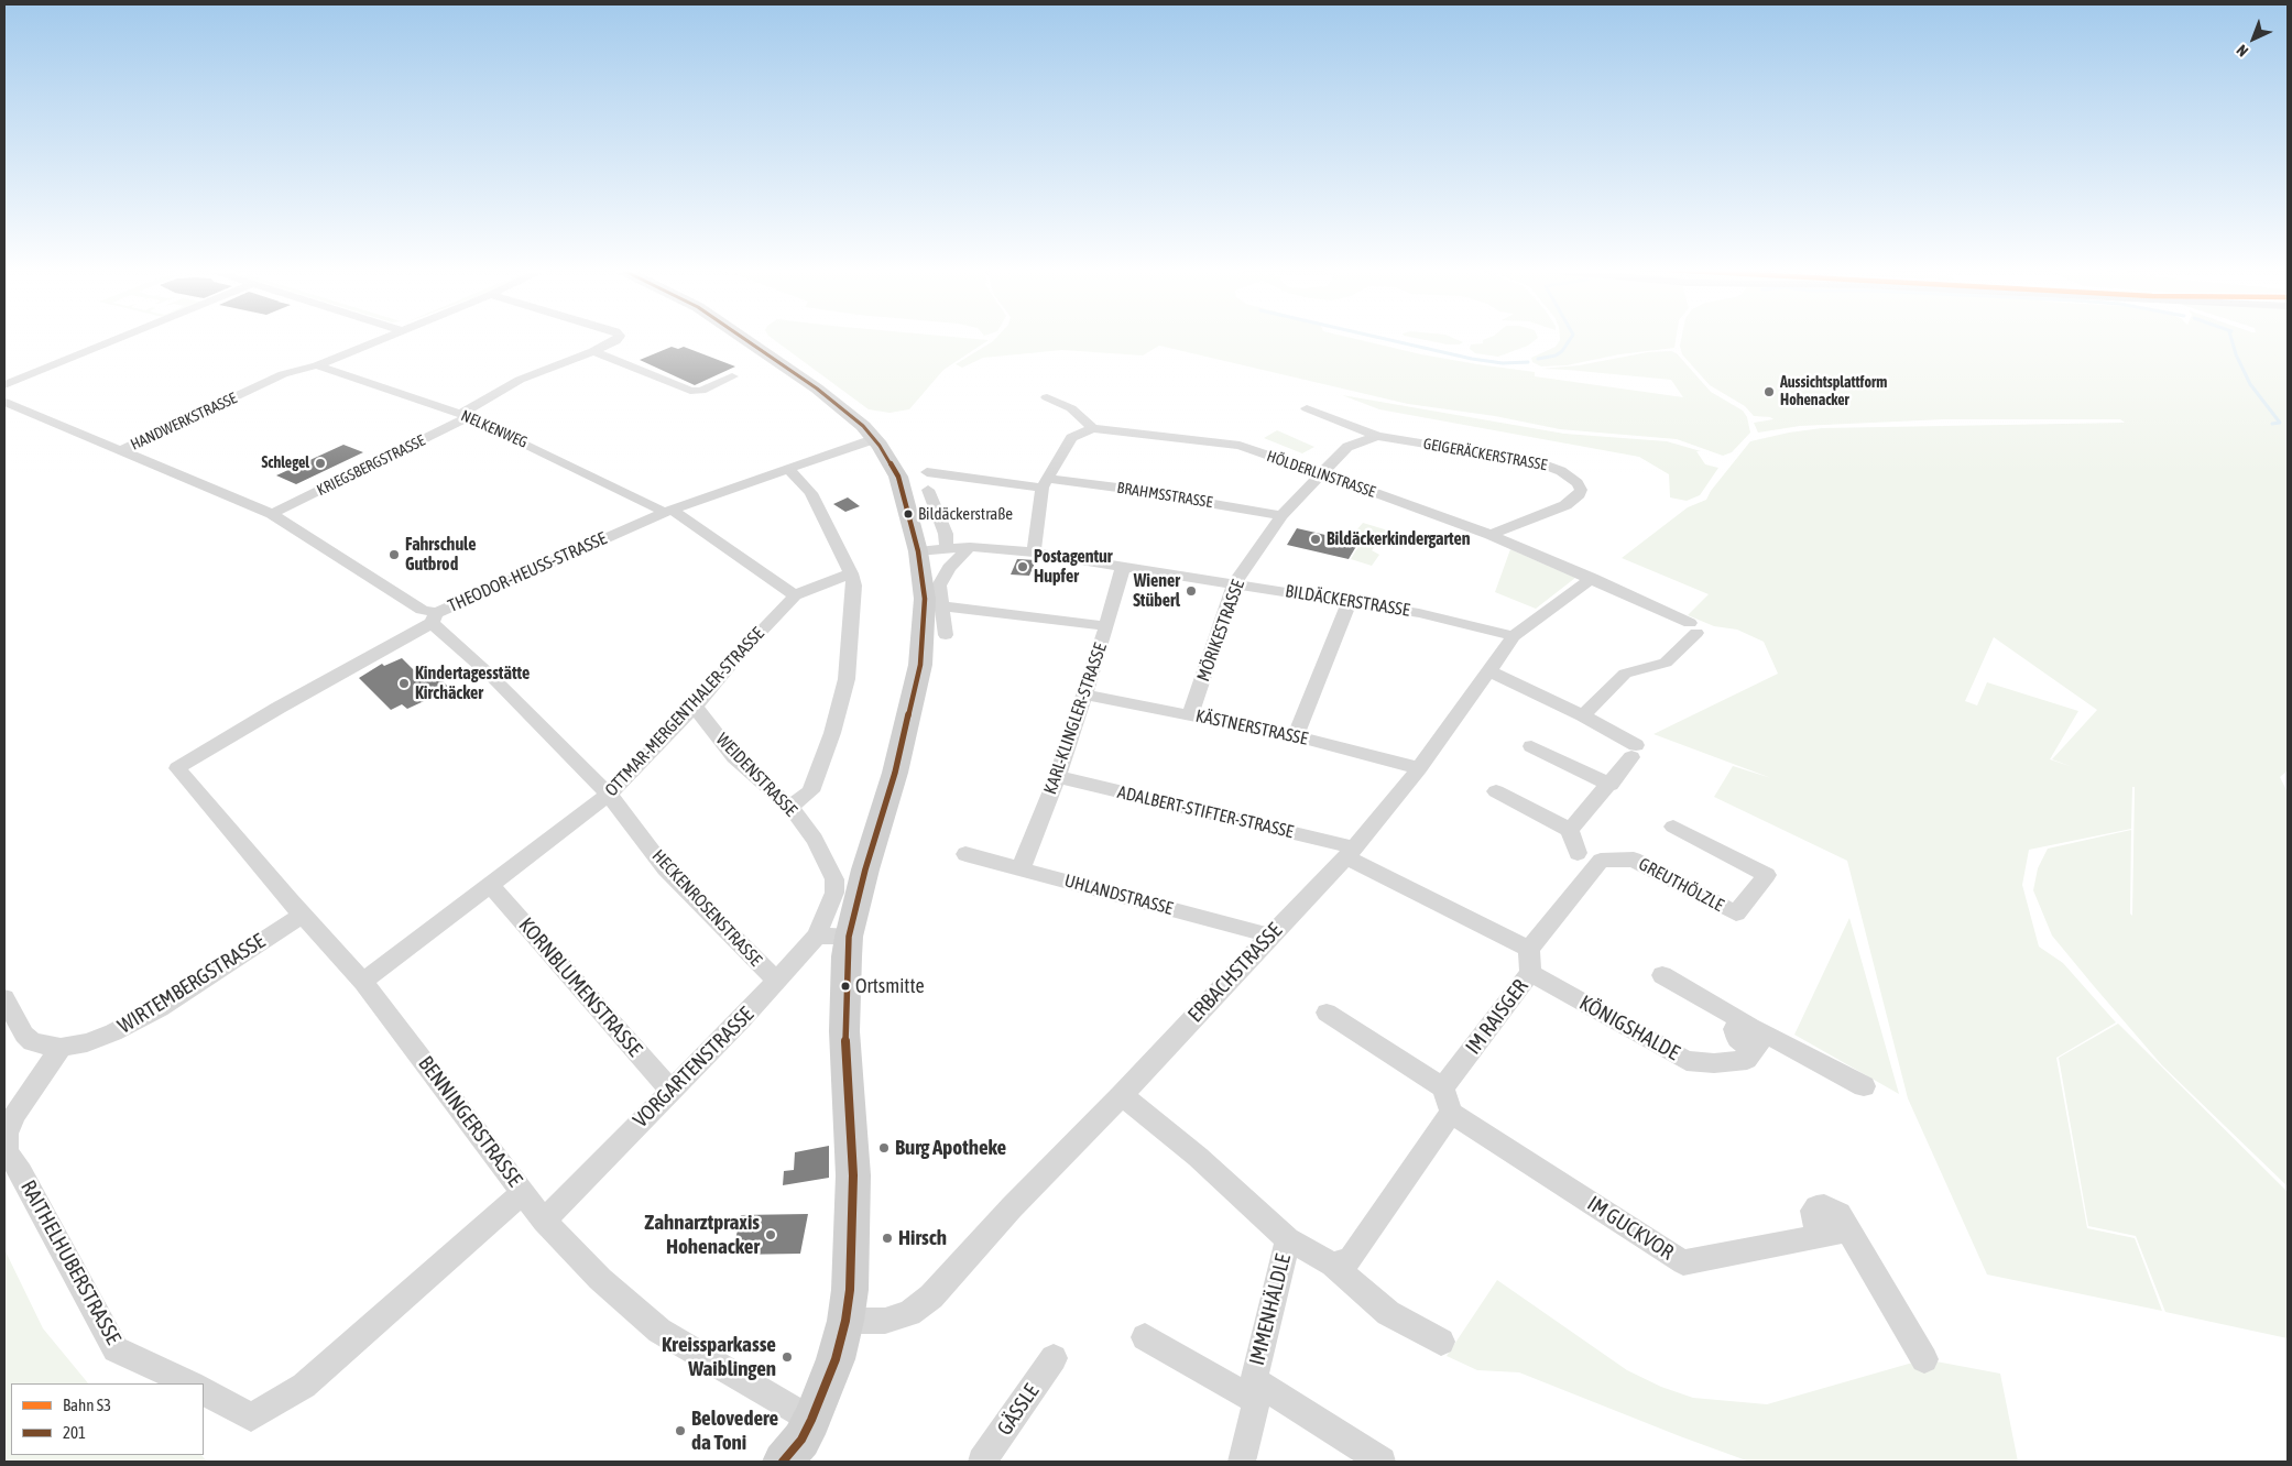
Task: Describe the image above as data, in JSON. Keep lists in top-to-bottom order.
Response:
{
  "streets": {
    "street": [
      "HANDWERKSTRASSE",
      "NELKENWEG",
      "GEIGERÄCKERSTRASSE",
      "KRIEGSBERGSTRASSE",
      "HÖLDERLINSTRASSE",
      "BRAHMSSTRASSE",
      "THEODOR-HEUSS-STRASSE",
      "BILDÄCKERSTRASSE",
      "MÖRIKESTRASSE",
      "OTTMAR-MERGENTHALER-STRASSE",
      "KARL-KLINGLER-STRASSE",
      "KÄSTNERSTRASSE",
      "WEIDENSTRASSE",
      "ADALBERT-STIFTER-STRASSE",
      "GREUTHÖLZLE",
      "UHLANDSTRASSE",
      "HECKENROSENSTRASSE",
      "ERBACHSTRASSE",
      "WIRTEMBERGSTRASSE",
      "KORNBLUMENSTRASSE",
      "IM RAISGER",
      "KÖNIGSHALDE",
      "VORGARTENSTRASSE",
      "BENNINGERSTRASSE",
      "IM GUCKVOR",
      "RAITHELHUBERSTRASSE",
      "IMMENHÄLDLE",
      "GÄSSLE"
    ]
  },
  "crossings": [
    ["HANDWERKSTRASSE", "NELKENWEG"],
    ["HANDWERKSTRASSE", "KRIEGSBERGSTRASSE"],
    ["HANDWERKSTRASSE", "THEODOR-HEUSS-STRASSE"],
    ["HANDWERKSTRASSE", "HECKENROSENSTRASSE"],
    ["NELKENWEG", "KRIEGSBERGSTRASSE"],
    ["NELKENWEG", "THEODOR-HEUSS-STRASSE"],
    ["NELKENWEG", "OTTMAR-MERGENTHALER-STRASSE"],
    ["GEIGERÄCKERSTRASSE", "HÖLDERLINSTRASSE"],
    ["GEIGERÄCKERSTRASSE", "MÖRIKESTRASSE"],
    ["HÖLDERLINSTRASSE", "MÖRIKESTRASSE"],
    ["HÖLDERLINSTRASSE", "ERBACHSTRASSE"],
    ["BRAHMSSTRASSE", "MÖRIKESTRASSE"],
    ["THEODOR-HEUSS-STRASSE", "HECKENROSENSTRASSE"],
    ["THEODOR-HEUSS-STRASSE", "BENNINGERSTRASSE"],
    ["BILDÄCKERSTRASSE", "MÖRIKESTRASSE"],
    ["BILDÄCKERSTRASSE", "KARL-KLINGLER-STRASSE"],
    ["BILDÄCKERSTRASSE", "ERBACHSTRASSE"],
    ["MÖRIKESTRASSE", "KÄSTNERSTRASSE"],
    ["OTTMAR-MERGENTHALER-STRASSE", "WEIDENSTRASSE"],
    ["OTTMAR-MERGENTHALER-STRASSE", "HECKENROSENSTRASSE"],
    ["OTTMAR-MERGENTHALER-STRASSE", "KORNBLUMENSTRASSE"],
    ["OTTMAR-MERGENTHALER-STRASSE", "BENNINGERSTRASSE"],
    ["KARL-KLINGLER-STRASSE", "KÄSTNERSTRASSE"],
    ["KARL-KLINGLER-STRASSE", "ADALBERT-STIFTER-STRASSE"],
    ["KARL-KLINGLER-STRASSE", "UHLANDSTRASSE"],
    ["KÄSTNERSTRASSE", "ERBACHSTRASSE"],
    ["WEIDENSTRASSE", "VORGARTENSTRASSE"],
    ["ADALBERT-STIFTER-STRASSE", "ERBACHSTRASSE"],
    ["UHLANDSTRASSE", "ERBACHSTRASSE"],
    ["HECKENROSENSTRASSE", "VORGARTENSTRASSE"],
    ["WIRTEMBERGSTRASSE", "BENNINGERSTRASSE"],
    ["WIRTEMBERGSTRASSE", "RAITHELHUBERSTRASSE"],
    ["KORNBLUMENSTRASSE", "VORGARTENSTRASSE"],
    ["IM RAISGER", "KÖNIGSHALDE"],
    ["VORGARTENSTRASSE", "BENNINGERSTRASSE"]
  ],
  "places": [
    "Aussichtsplattform Hohenacker",
    "Schlegel",
    "Bildäckerstraße",
    "Bildäckerkindergarten",
    "Fahrschule Gutbrod",
    "Postagentur Hupfer",
    "Wiener Stüberl",
    "Kindertagesstätte Kirchäcker",
    "Ortsmitte",
    "Burg Apotheke",
    "Zahnarztpraxis Hohenacker",
    "Hirsch",
    "Kreissparkasse Waiblingen",
    "Belovedere da Toni"
  ],
  "lines": ["transit line 201"],
  "legend": ["Bahn S3", "201"],
  "north": "bottom left"
}
